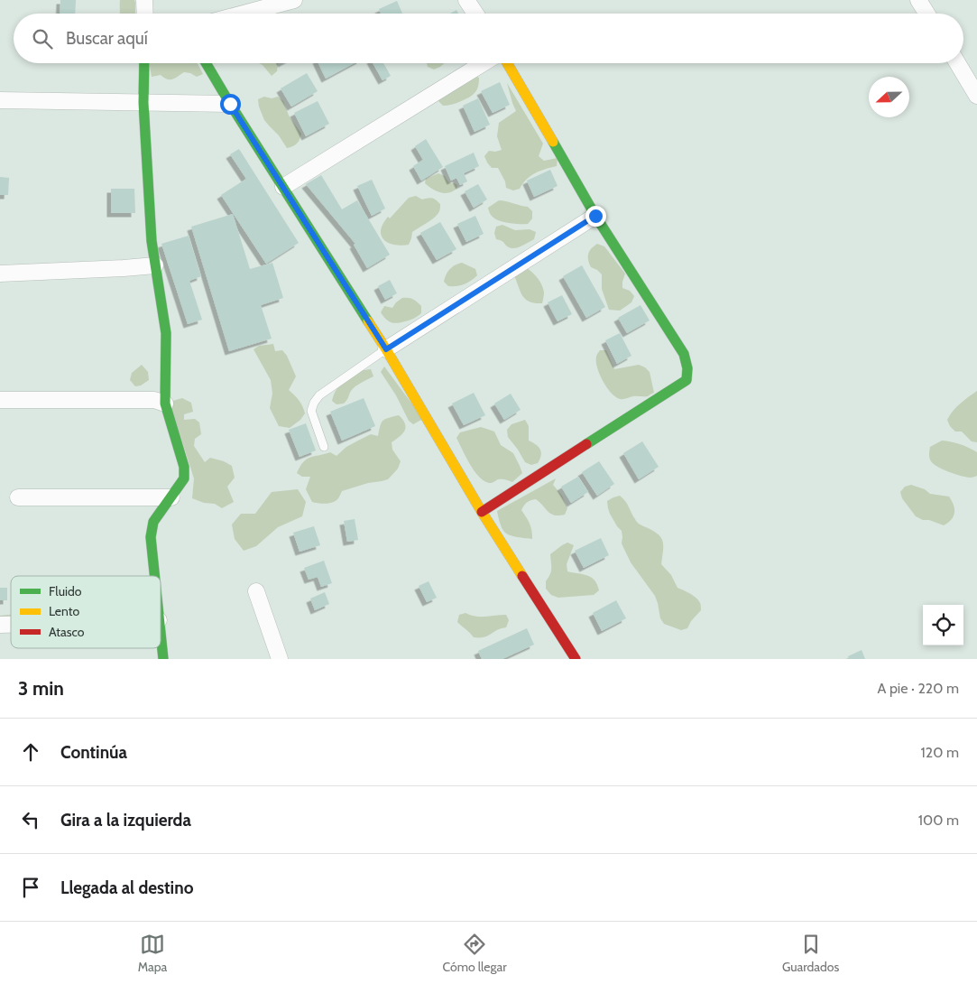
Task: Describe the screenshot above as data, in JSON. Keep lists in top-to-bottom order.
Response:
{
  "legend": ["Fluido", "Lento", "Atasco"],
  "north": "left",
  "page": {
    "search": "Buscar aquí",
    "heading": ["3 min", "A pie · 220 m"],
    "list": [
      ["Continúa", "120 m"],
      ["Gira a la izquierda", "100 m"],
      "Llegada al destino"
    ],
    "nav": ["Mapa", "Cómo llegar", "Guardados"]
  }
}
